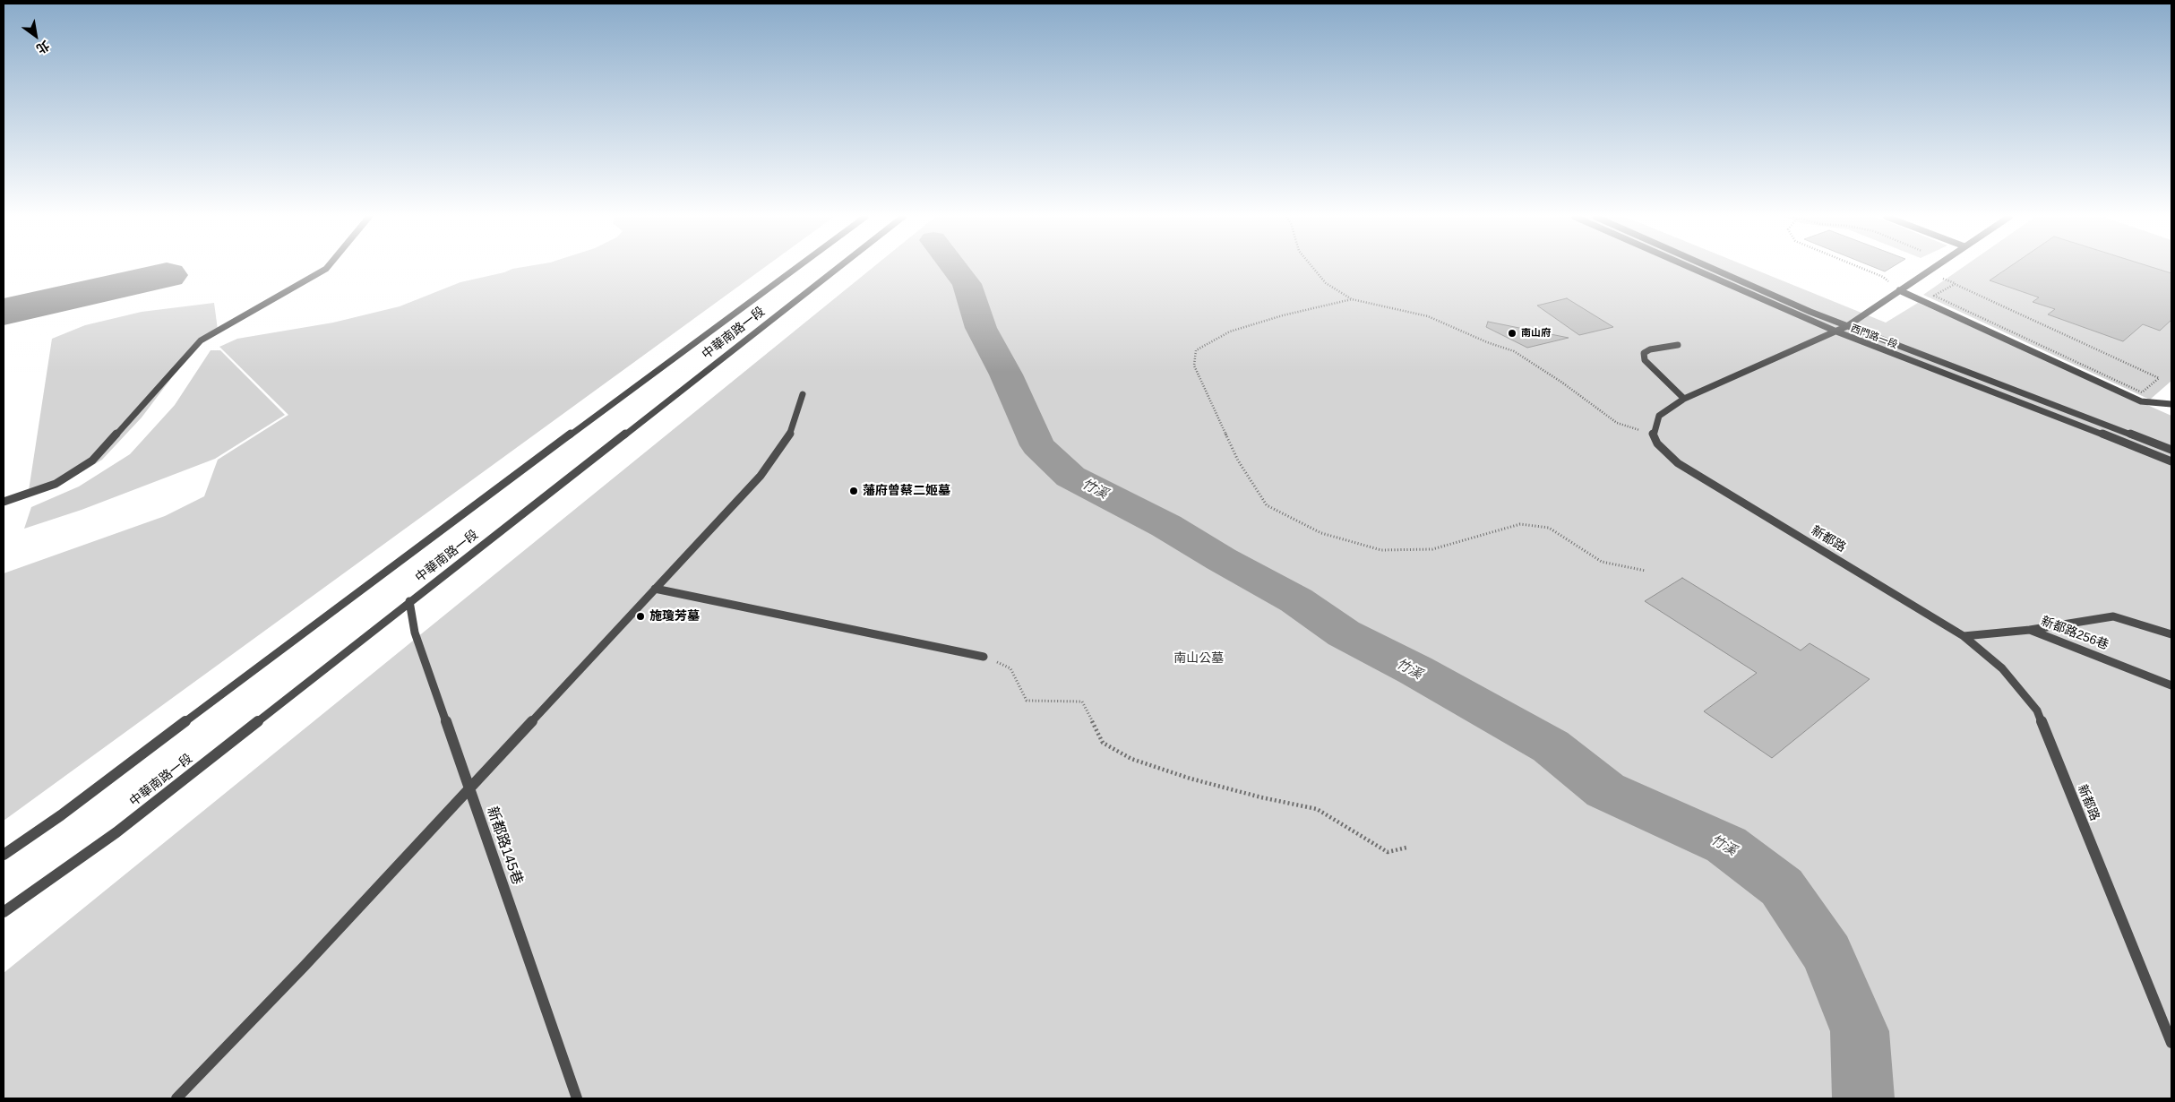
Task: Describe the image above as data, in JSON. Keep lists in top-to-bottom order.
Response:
{
  "streets": {
    "street": [
      "中華南路一段",
      "西門路一段",
      "新都路",
      "新都路256巷",
      "新都路145巷"
    ]
  },
  "crossings": [
    ["中華南路一段", "新都路145巷"],
    ["新都路", "新都路256巷"]
  ],
  "water": ["竹溪"],
  "parks": ["南山公墓"],
  "places": ["南山府", "藩府曾蔡二姬墓", "施瓊芳墓"],
  "north": "bottom right"
}
